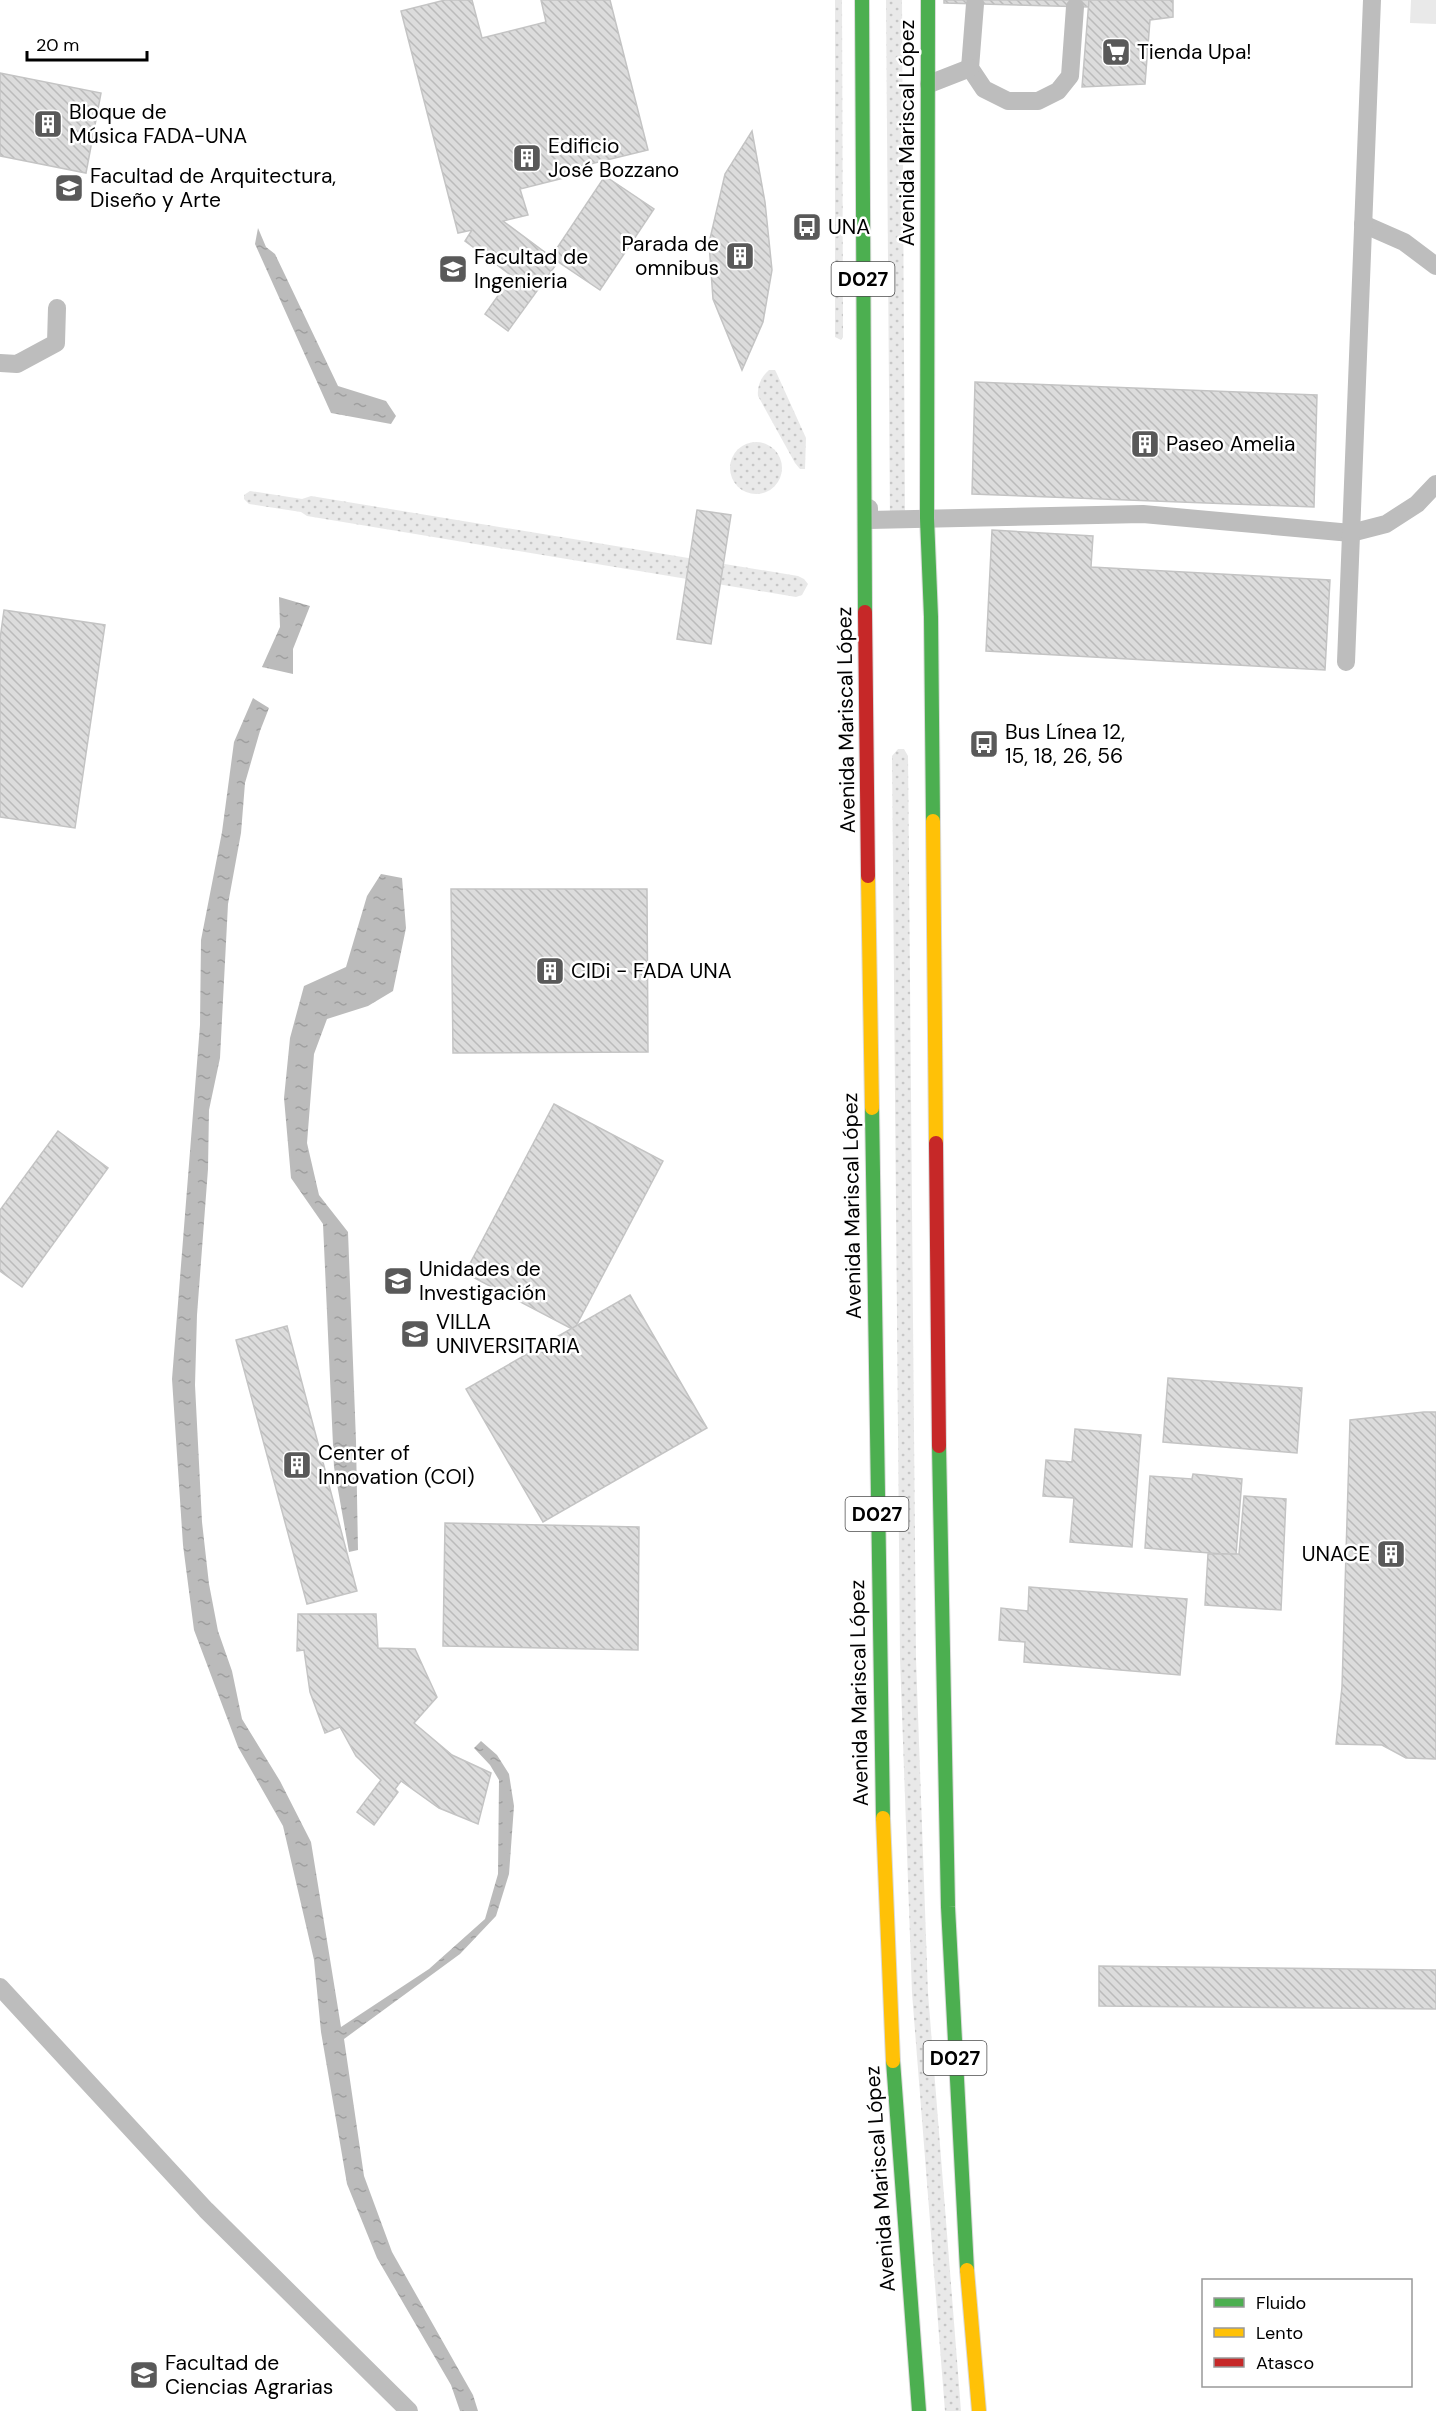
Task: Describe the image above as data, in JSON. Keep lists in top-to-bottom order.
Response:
{
  "streets": {
    "highway": ["Avenida Mariscal López", "D027"]
  },
  "places": {
    "supermarket": ["Tienda Upa!"],
    "building": [
      "Bloque de Música FADA-UNA",
      "Edificio José Bozzano",
      "Parada de omnibus",
      "Paseo Amelia",
      "CIDi - FADA UNA",
      "Center of Innovation (COI)",
      "UNACE"
    ],
    "school or university": [
      "Facultad de Arquitectura, Diseño y Arte",
      "Facultad de Ingenieria",
      "Unidades de Investigación",
      "VILLA UNIVERSITARIA",
      "Facultad de Ciencias Agrarias"
    ],
    "bus stop": ["UNA", "Bus Línea 12, 15, 18, 26, 56"]
  },
  "legend": ["Fluido", "Lento", "Atasco"],
  "scale_bar": "20 m"
}
